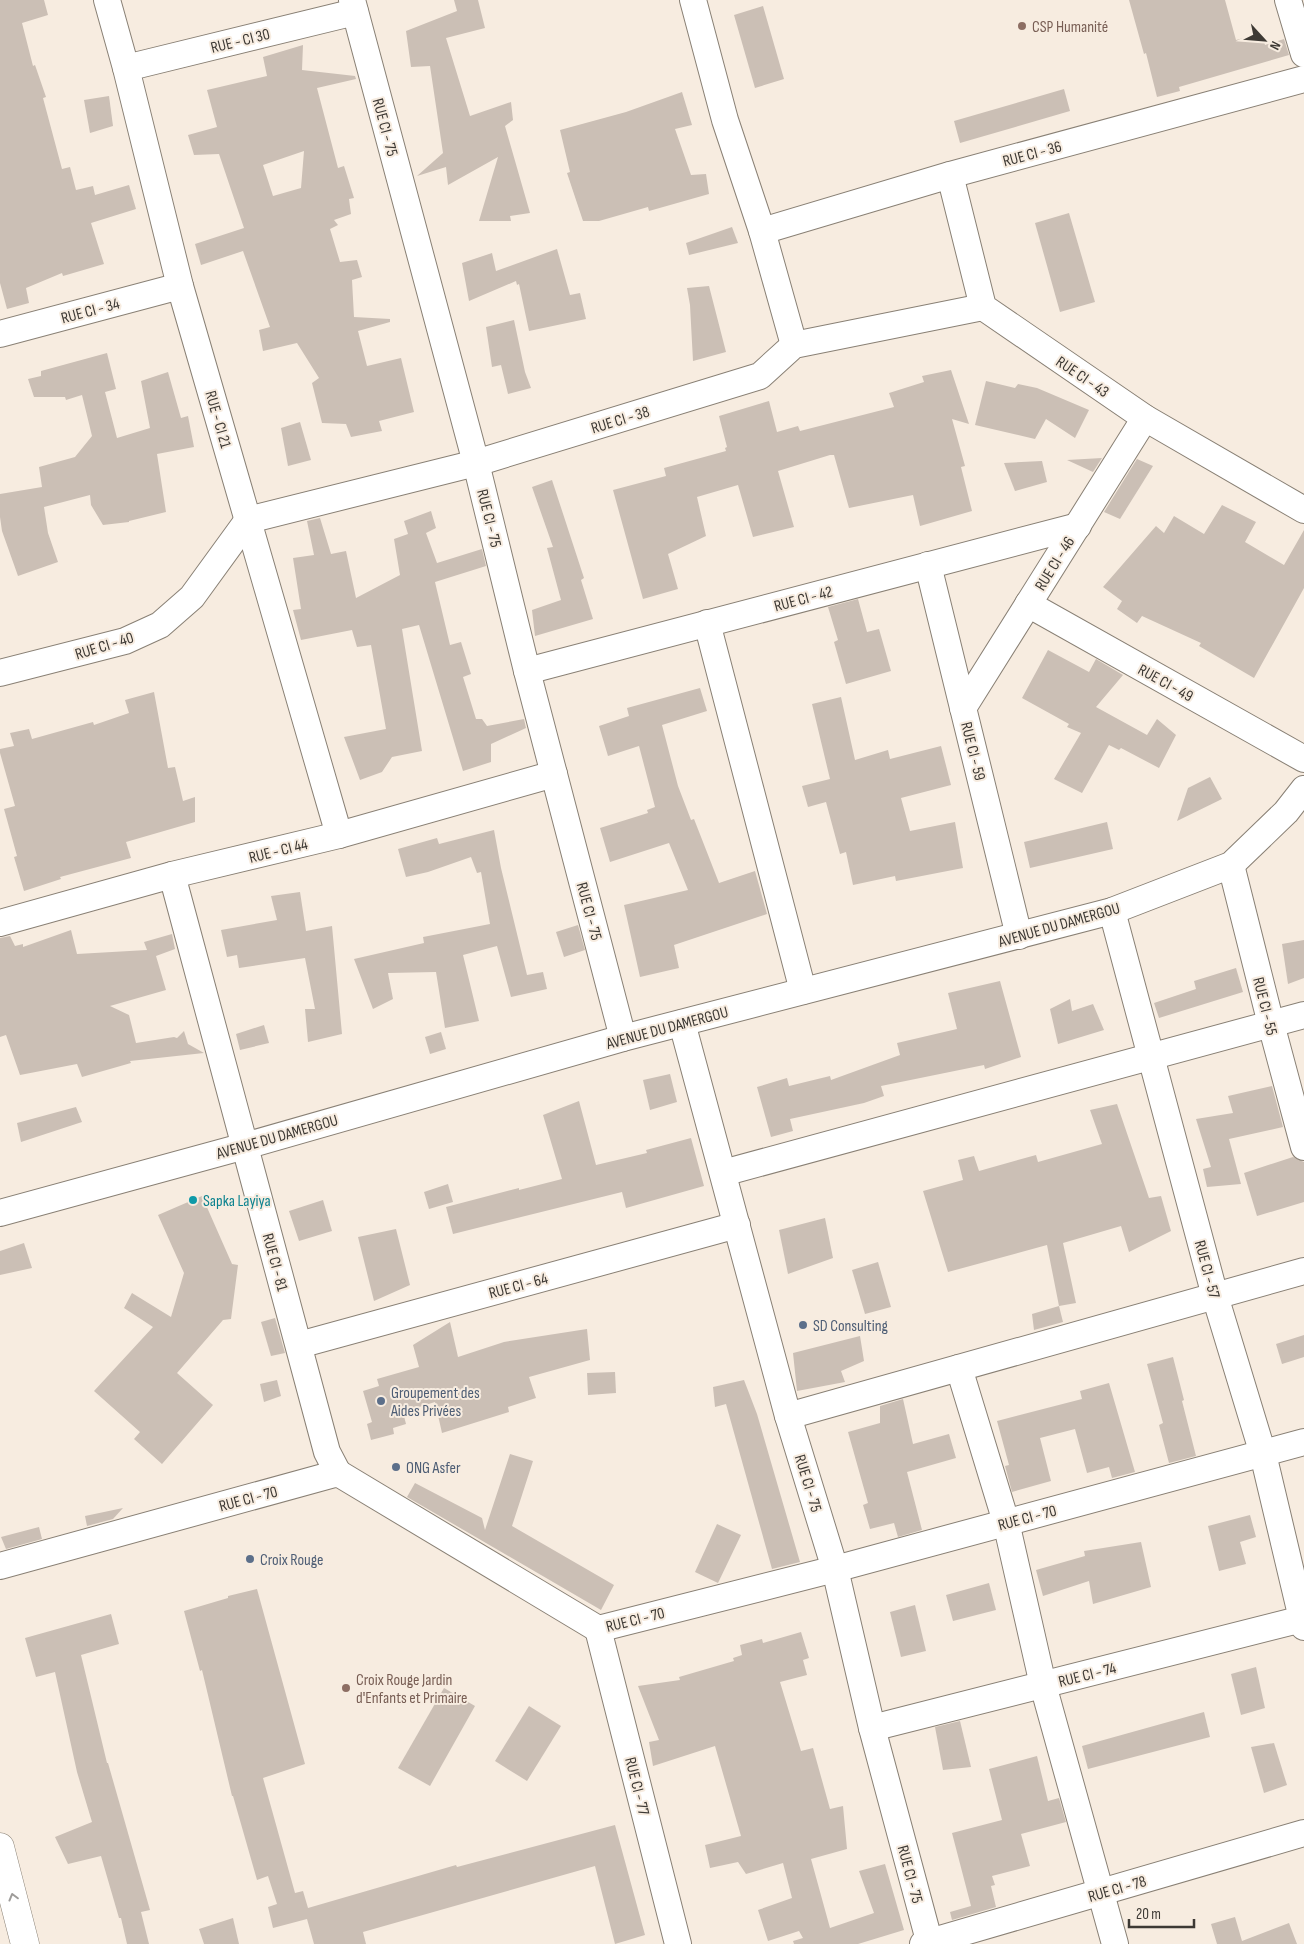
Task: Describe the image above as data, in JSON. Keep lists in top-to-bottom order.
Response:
{
  "streets": {
    "street": [
      "RUE - CI 30",
      "RUE CI - 75",
      "RUE CI - 36",
      "RUE CI - 34",
      "RUE CI - 43",
      "RUE - CI 21",
      "RUE CI - 38",
      "RUE CI - 46",
      "RUE CI - 42",
      "RUE CI - 40",
      "RUE CI - 49",
      "RUE CI - 59",
      "RUE - CI 44",
      "AVENUE DU DAMERGOU",
      "RUE CI - 55",
      "RUE CI - 81",
      "RUE CI - 57",
      "RUE CI - 64",
      "RUE CI - 70",
      "RUE CI - 74",
      "RUE CI - 77",
      "RUE CI - 78"
    ]
  },
  "crossings": [
    ["RUE - CI 30", "RUE CI - 75"],
    ["RUE - CI 30", "RUE - CI 21"],
    ["RUE CI - 75", "RUE CI - 38"],
    ["RUE CI - 75", "RUE CI - 42"],
    ["RUE CI - 75", "RUE - CI 44"],
    ["RUE CI - 75", "AVENUE DU DAMERGOU"],
    ["RUE CI - 75", "RUE CI - 64"],
    ["RUE CI - 75", "RUE CI - 70"],
    ["RUE CI - 75", "RUE CI - 74"],
    ["RUE CI - 75", "RUE CI - 78"],
    ["RUE CI - 34", "RUE - CI 21"],
    ["RUE CI - 43", "RUE CI - 46"],
    ["RUE - CI 21", "RUE CI - 38"],
    ["RUE - CI 21", "RUE CI - 40"],
    ["RUE - CI 21", "RUE - CI 44"],
    ["RUE CI - 38", "RUE CI - 40"],
    ["RUE CI - 46", "RUE CI - 42"],
    ["RUE CI - 46", "RUE CI - 49"],
    ["RUE CI - 46", "RUE CI - 59"],
    ["RUE CI - 42", "RUE CI - 59"],
    ["RUE CI - 59", "AVENUE DU DAMERGOU"],
    ["RUE - CI 44", "RUE CI - 81"],
    ["AVENUE DU DAMERGOU", "RUE CI - 55"],
    ["AVENUE DU DAMERGOU", "RUE CI - 81"],
    ["AVENUE DU DAMERGOU", "RUE CI - 57"],
    ["RUE CI - 81", "RUE CI - 64"],
    ["RUE CI - 81", "RUE CI - 70"],
    ["RUE CI - 57", "RUE CI - 70"],
    ["RUE CI - 57", "RUE CI - 74"],
    ["RUE CI - 70", "RUE CI - 77"]
  ],
  "places": [
    "CSP Humanité",
    "Sapka Layiya",
    "SD Consulting",
    "Groupement des Aides Privées",
    "ONG Asfer",
    "Croix Rouge",
    "Croix Rouge Jardin d'Enfants et Primaire"
  ],
  "scale_bar": "20 m",
  "north": "bottom right"
}
